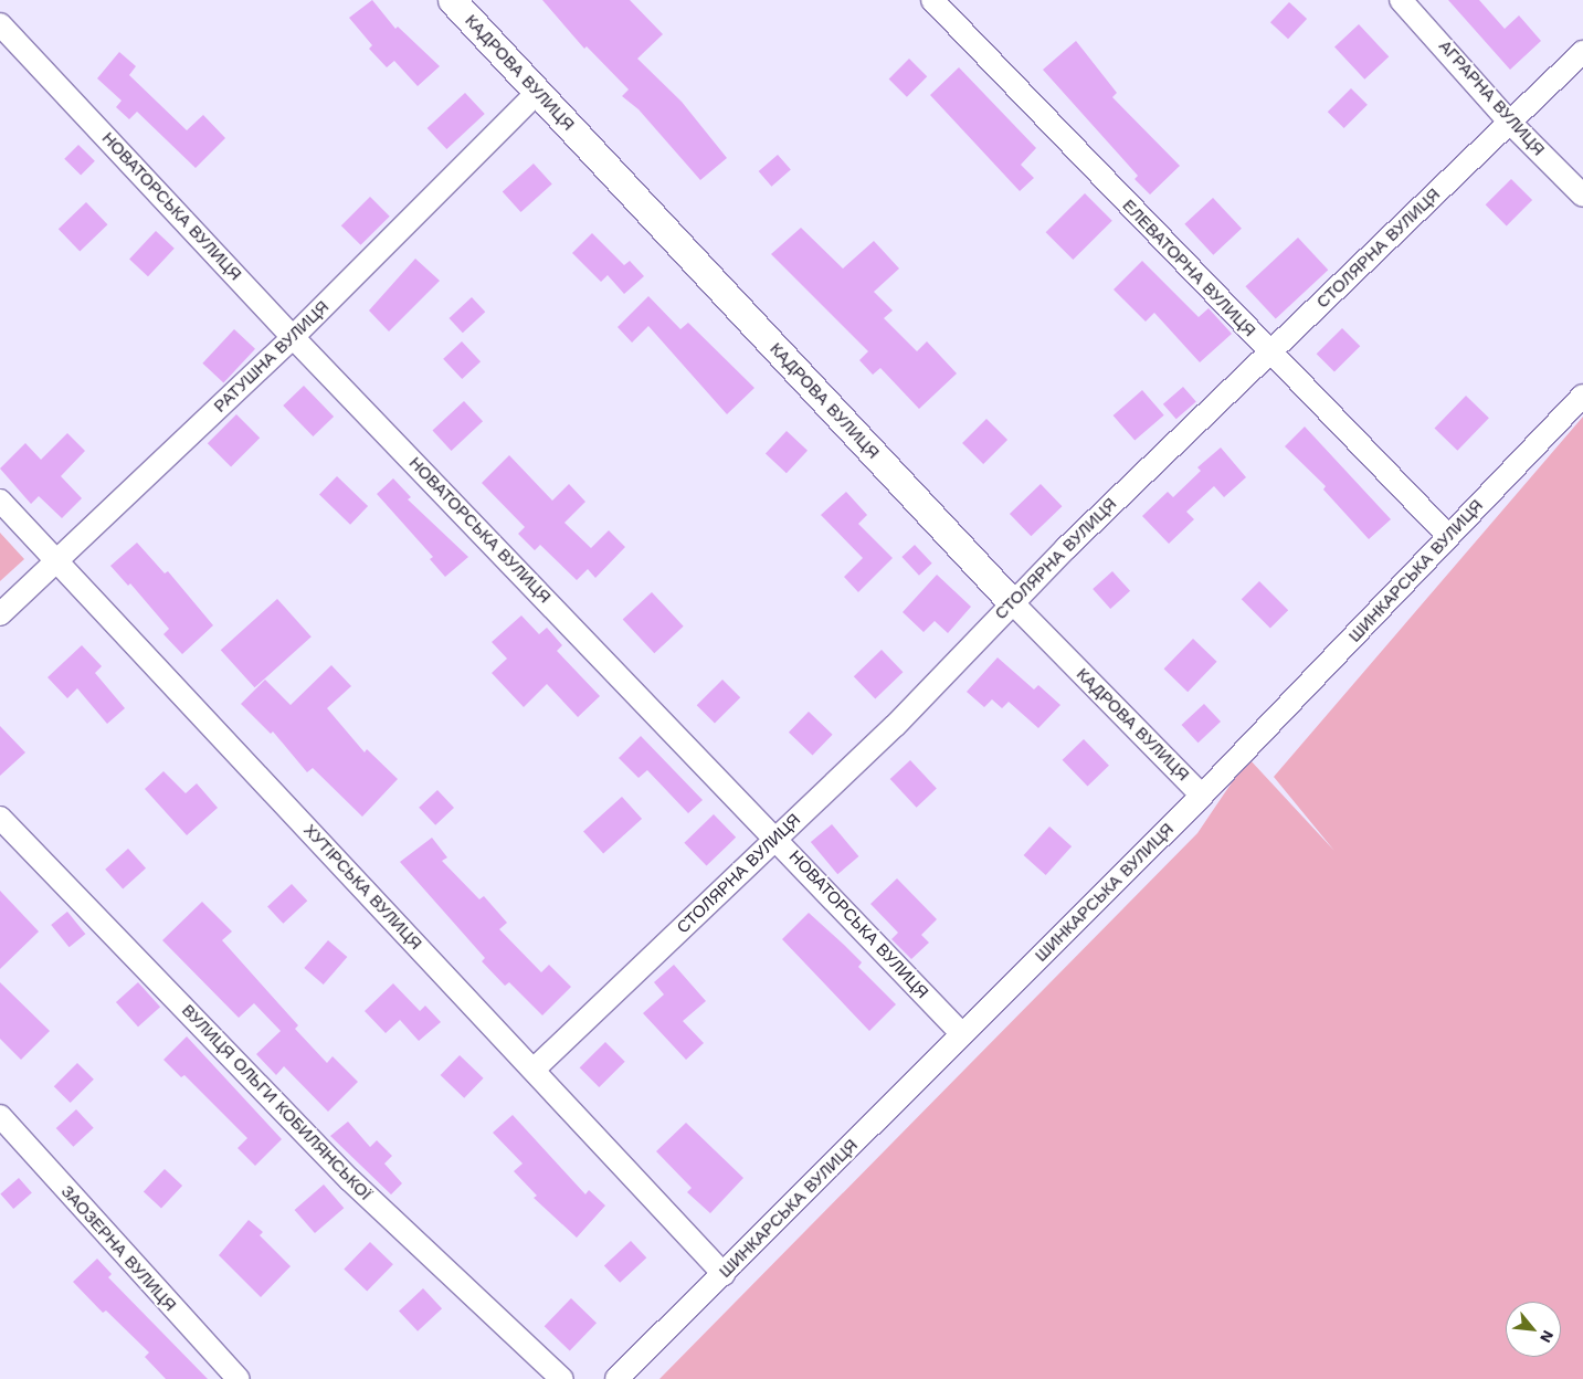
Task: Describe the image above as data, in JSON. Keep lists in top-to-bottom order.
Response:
{
  "streets": {
    "street": [
      "КАДРОВА ВУЛИЦЯ",
      "АГРАРНА ВУЛИЦЯ",
      "НОВАТОРСЬКА ВУЛИЦЯ",
      "СТОЛЯРНА ВУЛИЦЯ",
      "ЕЛЕВАТОРНА ВУЛИЦЯ",
      "РАТУШНА ВУЛИЦЯ",
      "ШИНКАРСЬКА ВУЛИЦЯ",
      "ХУТІРСЬКА ВУЛИЦЯ",
      "ВУЛИЦЯ ОЛЬГИ КОБИЛЯНСЬКОЇ",
      "ЗАОЗЕРНА ВУЛИЦЯ"
    ]
  },
  "crossings": [
    ["КАДРОВА ВУЛИЦЯ", "СТОЛЯРНА ВУЛИЦЯ"],
    ["КАДРОВА ВУЛИЦЯ", "РАТУШНА ВУЛИЦЯ"],
    ["КАДРОВА ВУЛИЦЯ", "ШИНКАРСЬКА ВУЛИЦЯ"],
    ["АГРАРНА ВУЛИЦЯ", "СТОЛЯРНА ВУЛИЦЯ"],
    ["НОВАТОРСЬКА ВУЛИЦЯ", "СТОЛЯРНА ВУЛИЦЯ"],
    ["НОВАТОРСЬКА ВУЛИЦЯ", "РАТУШНА ВУЛИЦЯ"],
    ["НОВАТОРСЬКА ВУЛИЦЯ", "ШИНКАРСЬКА ВУЛИЦЯ"],
    ["СТОЛЯРНА ВУЛИЦЯ", "ЕЛЕВАТОРНА ВУЛИЦЯ"],
    ["СТОЛЯРНА ВУЛИЦЯ", "ХУТІРСЬКА ВУЛИЦЯ"],
    ["ЕЛЕВАТОРНА ВУЛИЦЯ", "ШИНКАРСЬКА ВУЛИЦЯ"],
    ["РАТУШНА ВУЛИЦЯ", "ХУТІРСЬКА ВУЛИЦЯ"],
    ["ШИНКАРСЬКА ВУЛИЦЯ", "ХУТІРСЬКА ВУЛИЦЯ"]
  ],
  "north": "bottom right"
}
